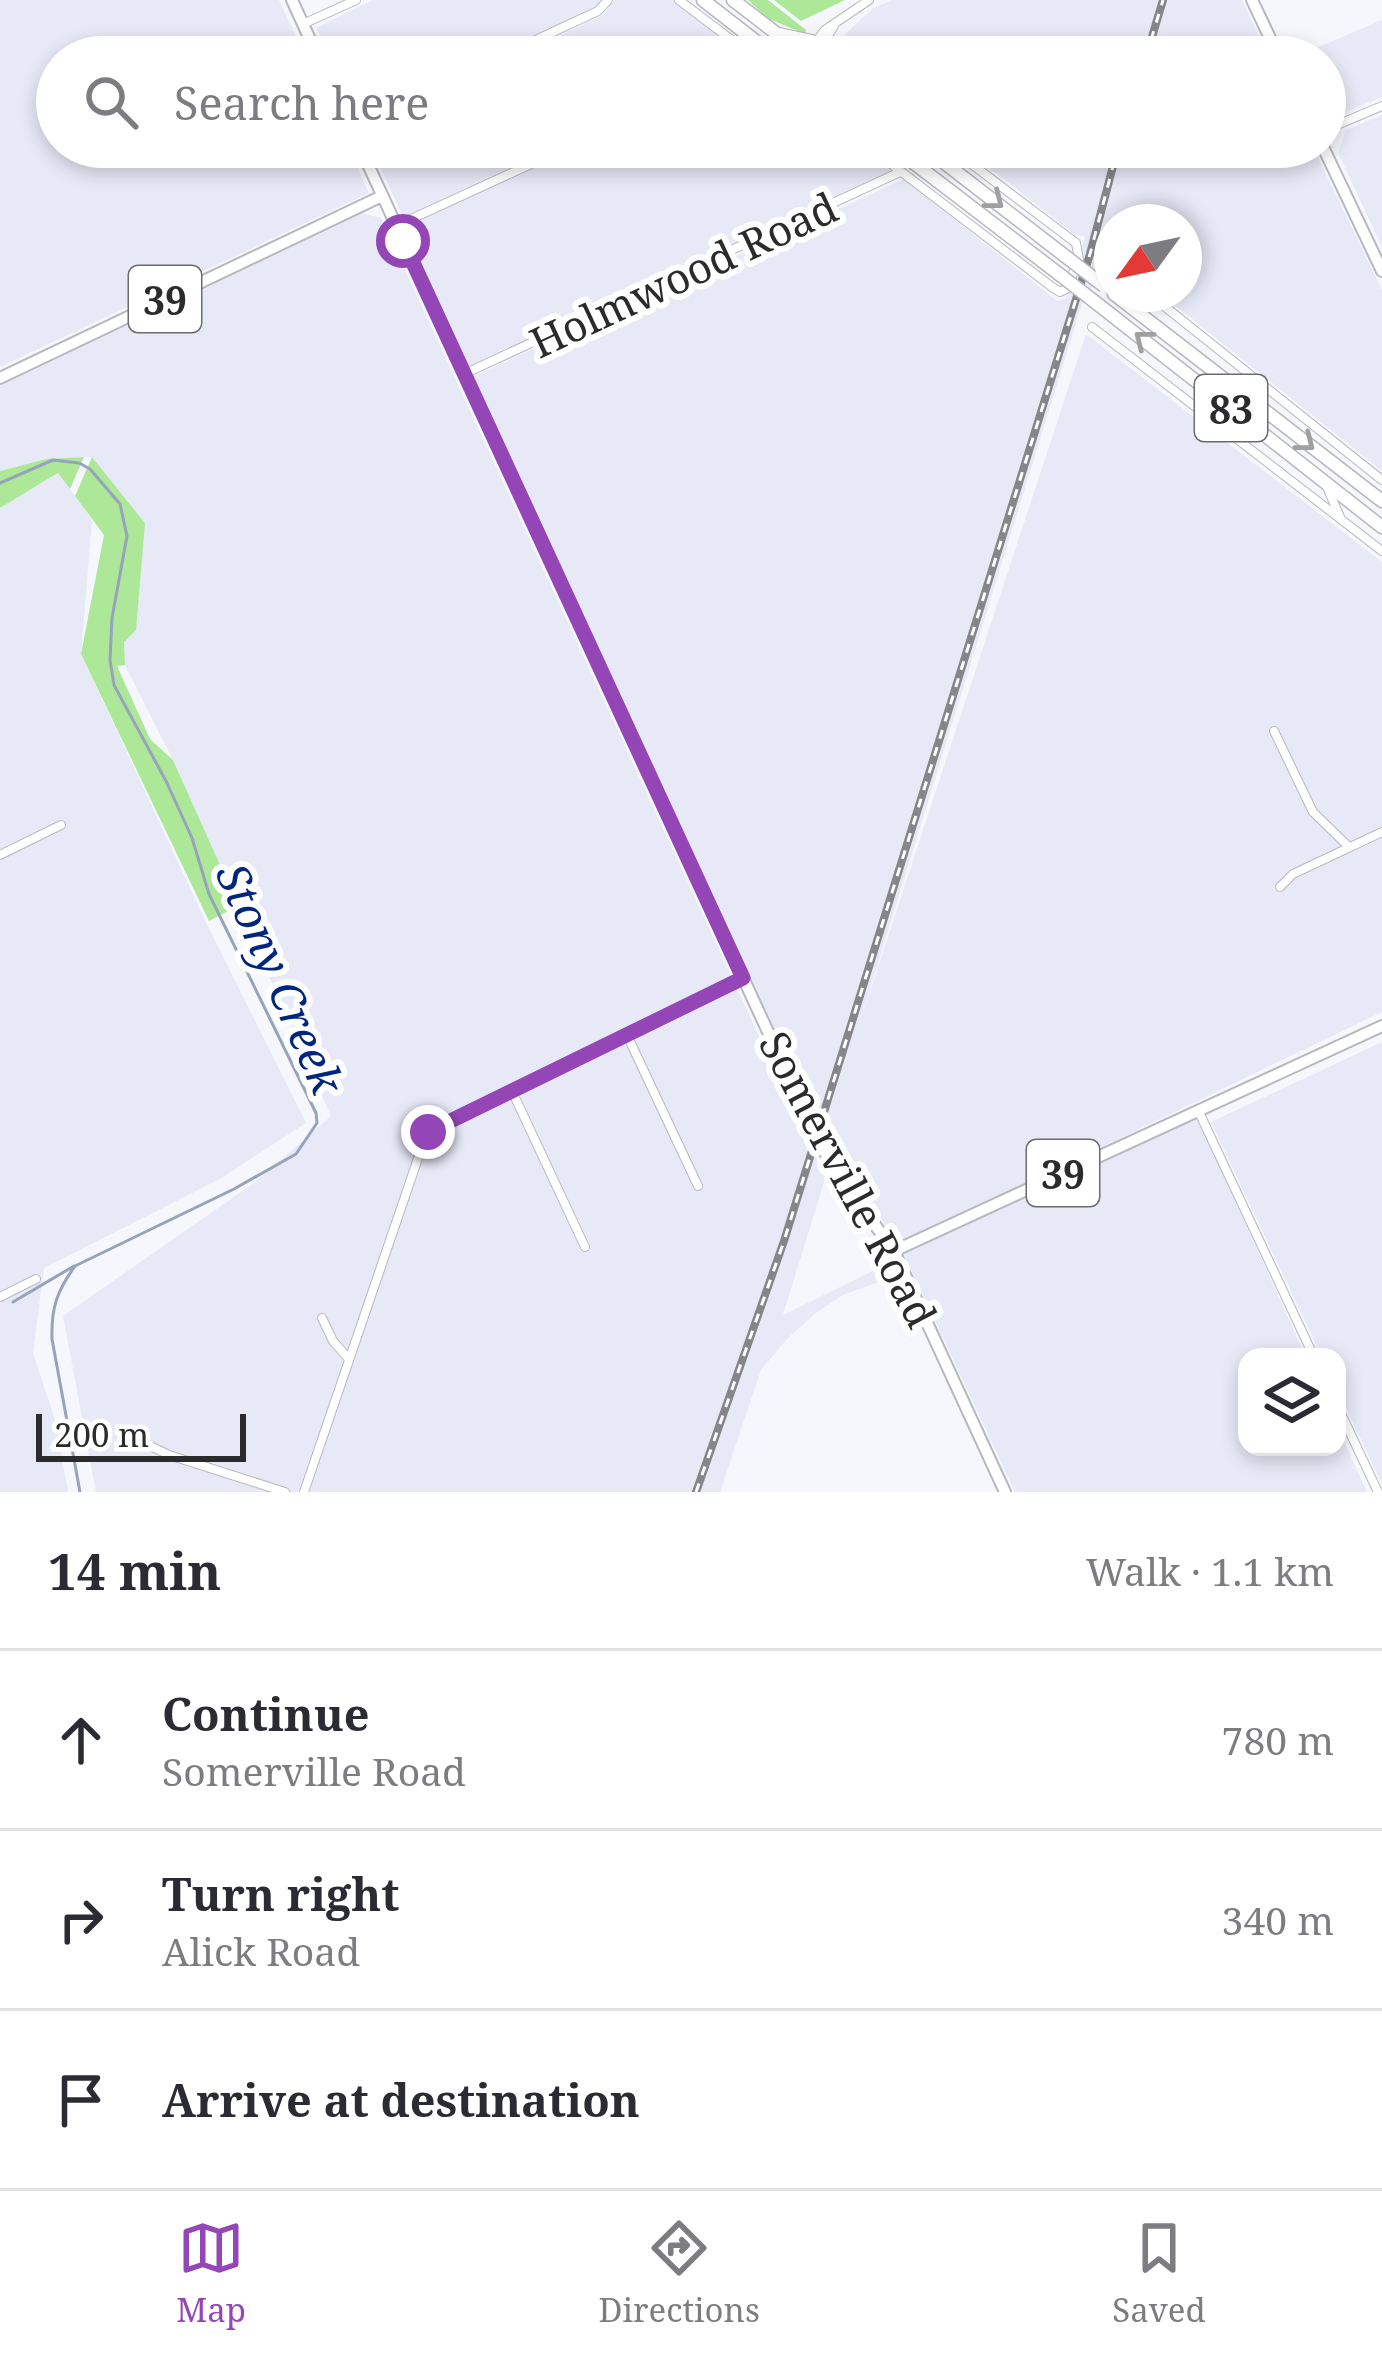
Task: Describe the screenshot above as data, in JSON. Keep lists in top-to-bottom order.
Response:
{
  "streets": {
    "highway": ["83"],
    "main road": ["39", "Somerville Road"],
    "street": ["Holmwood Road"]
  },
  "crossings": [
    ["Holmwood Road", "Somerville Road"],
    ["39", "Somerville Road"]
  ],
  "water": ["Stony Creek"],
  "scale_bar": "200 m",
  "north": "bottom left",
  "page": {
    "search": "Search here",
    "scale": "200 m",
    "heading": ["14 min", "Walk · 1.1 km"],
    "list": [
      ["Continue", "Somerville Road", "780 m"],
      ["Turn right", "Alick Road", "340 m"],
      "Arrive at destination"
    ],
    "nav": ["Map", "Directions", "Saved"]
  }
}
